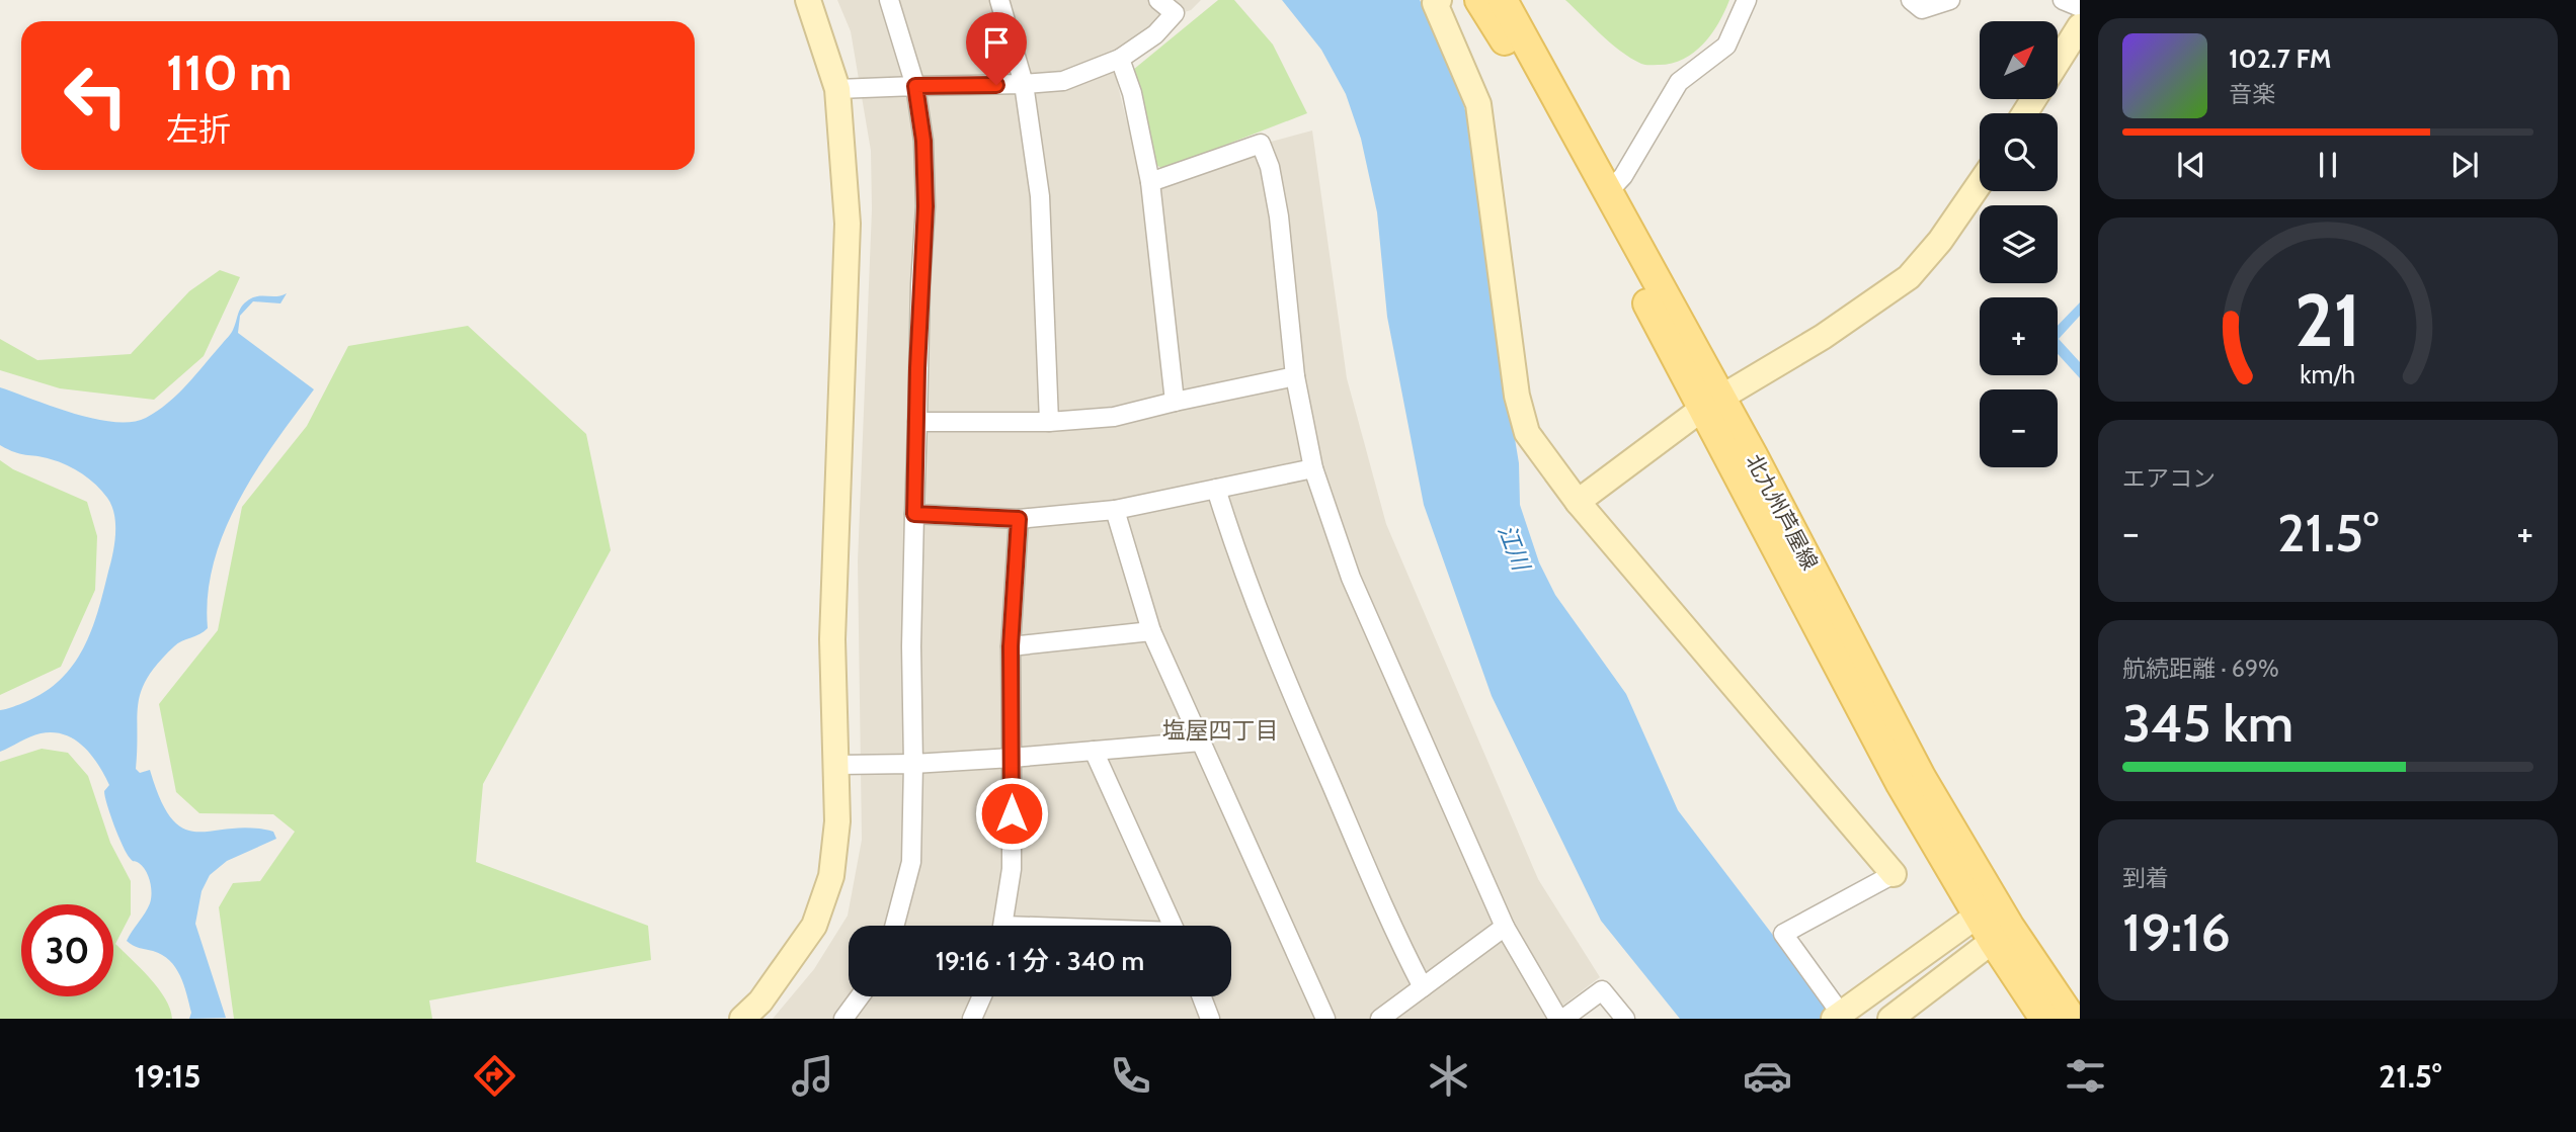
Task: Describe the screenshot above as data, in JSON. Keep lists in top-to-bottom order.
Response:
{
  "streets": {
    "main road": ["北九州芦屋線"]
  },
  "districts": ["塩屋四丁目"],
  "water": ["江川"],
  "north": "top right",
  "page": {
    "map_buttons": ["+", "−"],
    "turn": ["110 m", "左折"],
    "song": ["102.7 FM", "音楽"],
    "tile": [
      "エアコン",
      ["航続距離 · 69%", "345 km"],
      ["到着", "19:16"]
    ],
    "heat": ["−", "21.5°", "+"],
    "limit": "30",
    "trip": "19:16 · 1 分 · 340 m",
    "tabs": ["19:15", "21.5°"],
    "gauge": ["21", "km/h"]
  }
}
